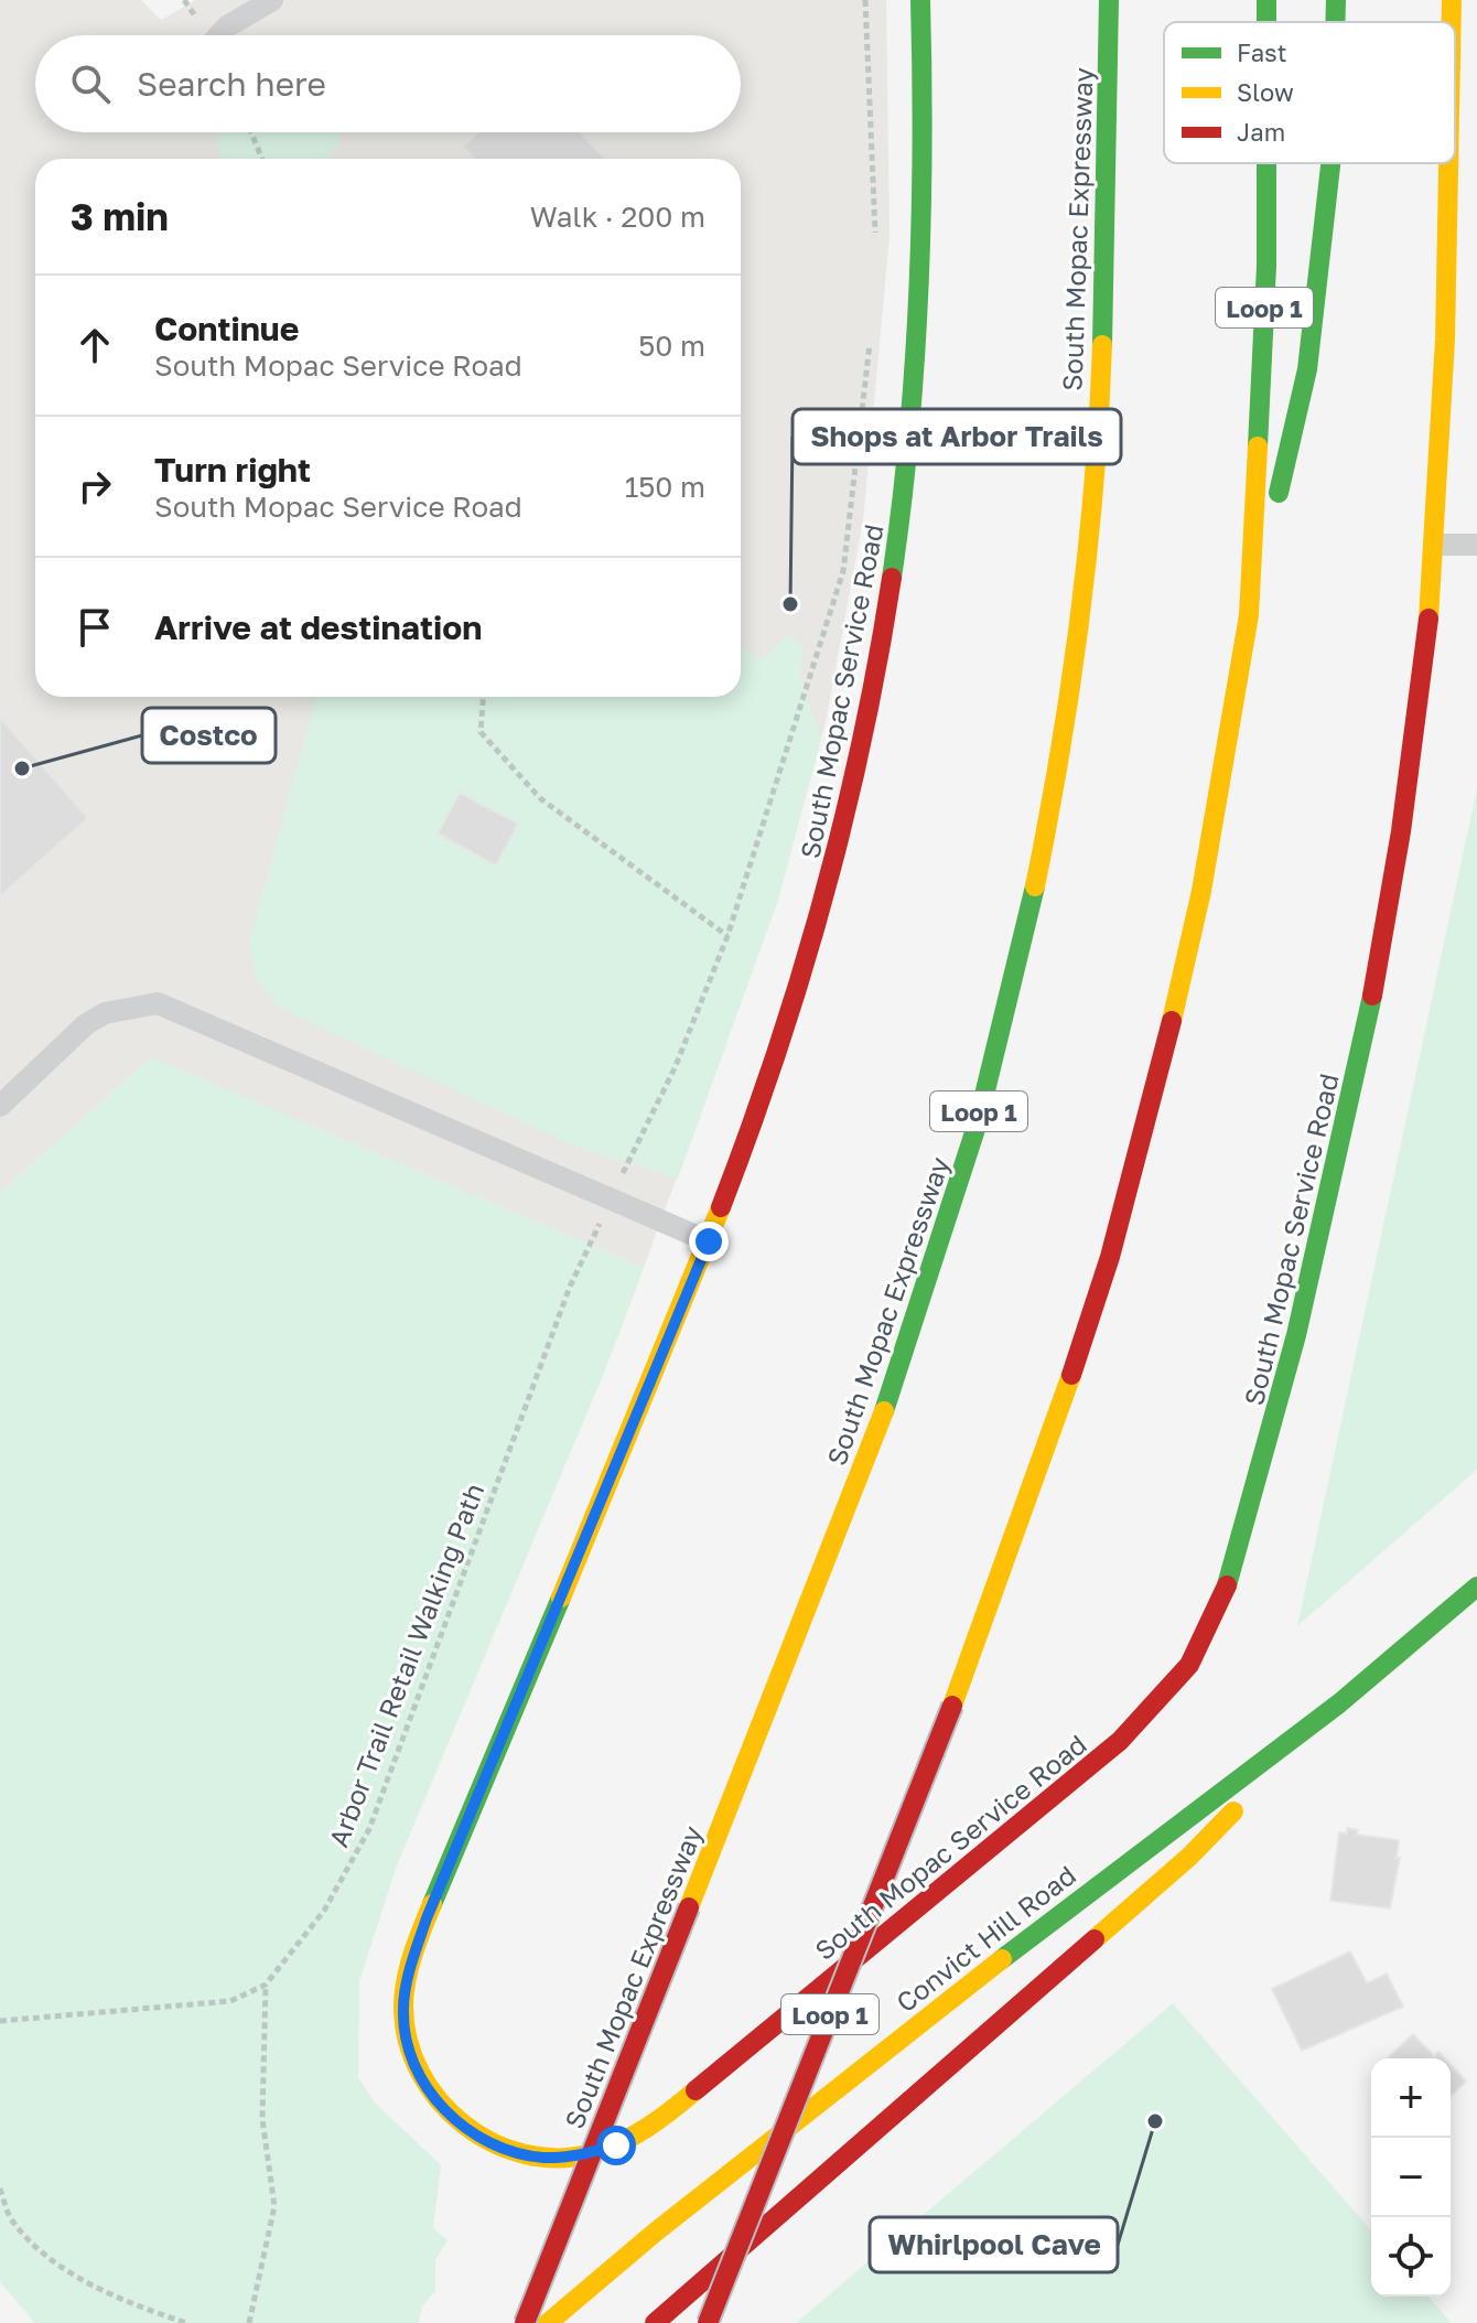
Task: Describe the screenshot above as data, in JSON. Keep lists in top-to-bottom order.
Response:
{
  "streets": {
    "main road": [
      "South Mopac Expressway",
      "Loop 1",
      "South Mopac Service Road",
      "Convict Hill Road"
    ],
    "path": ["Arbor Trail Retail Walking Path"]
  },
  "places": ["Shops at Arbor Trails", "Costco", "Whirlpool Cave"],
  "legend": ["Fast", "Slow", "Jam"],
  "page": {
    "search": "Search here",
    "heading": ["3 min", "Walk · 200 m"],
    "list": [
      ["Continue", "South Mopac Service Road", "50 m"],
      ["Turn right", "South Mopac Service Road", "150 m"],
      "Arrive at destination"
    ],
    "map_buttons": ["+", "−"]
  }
}
